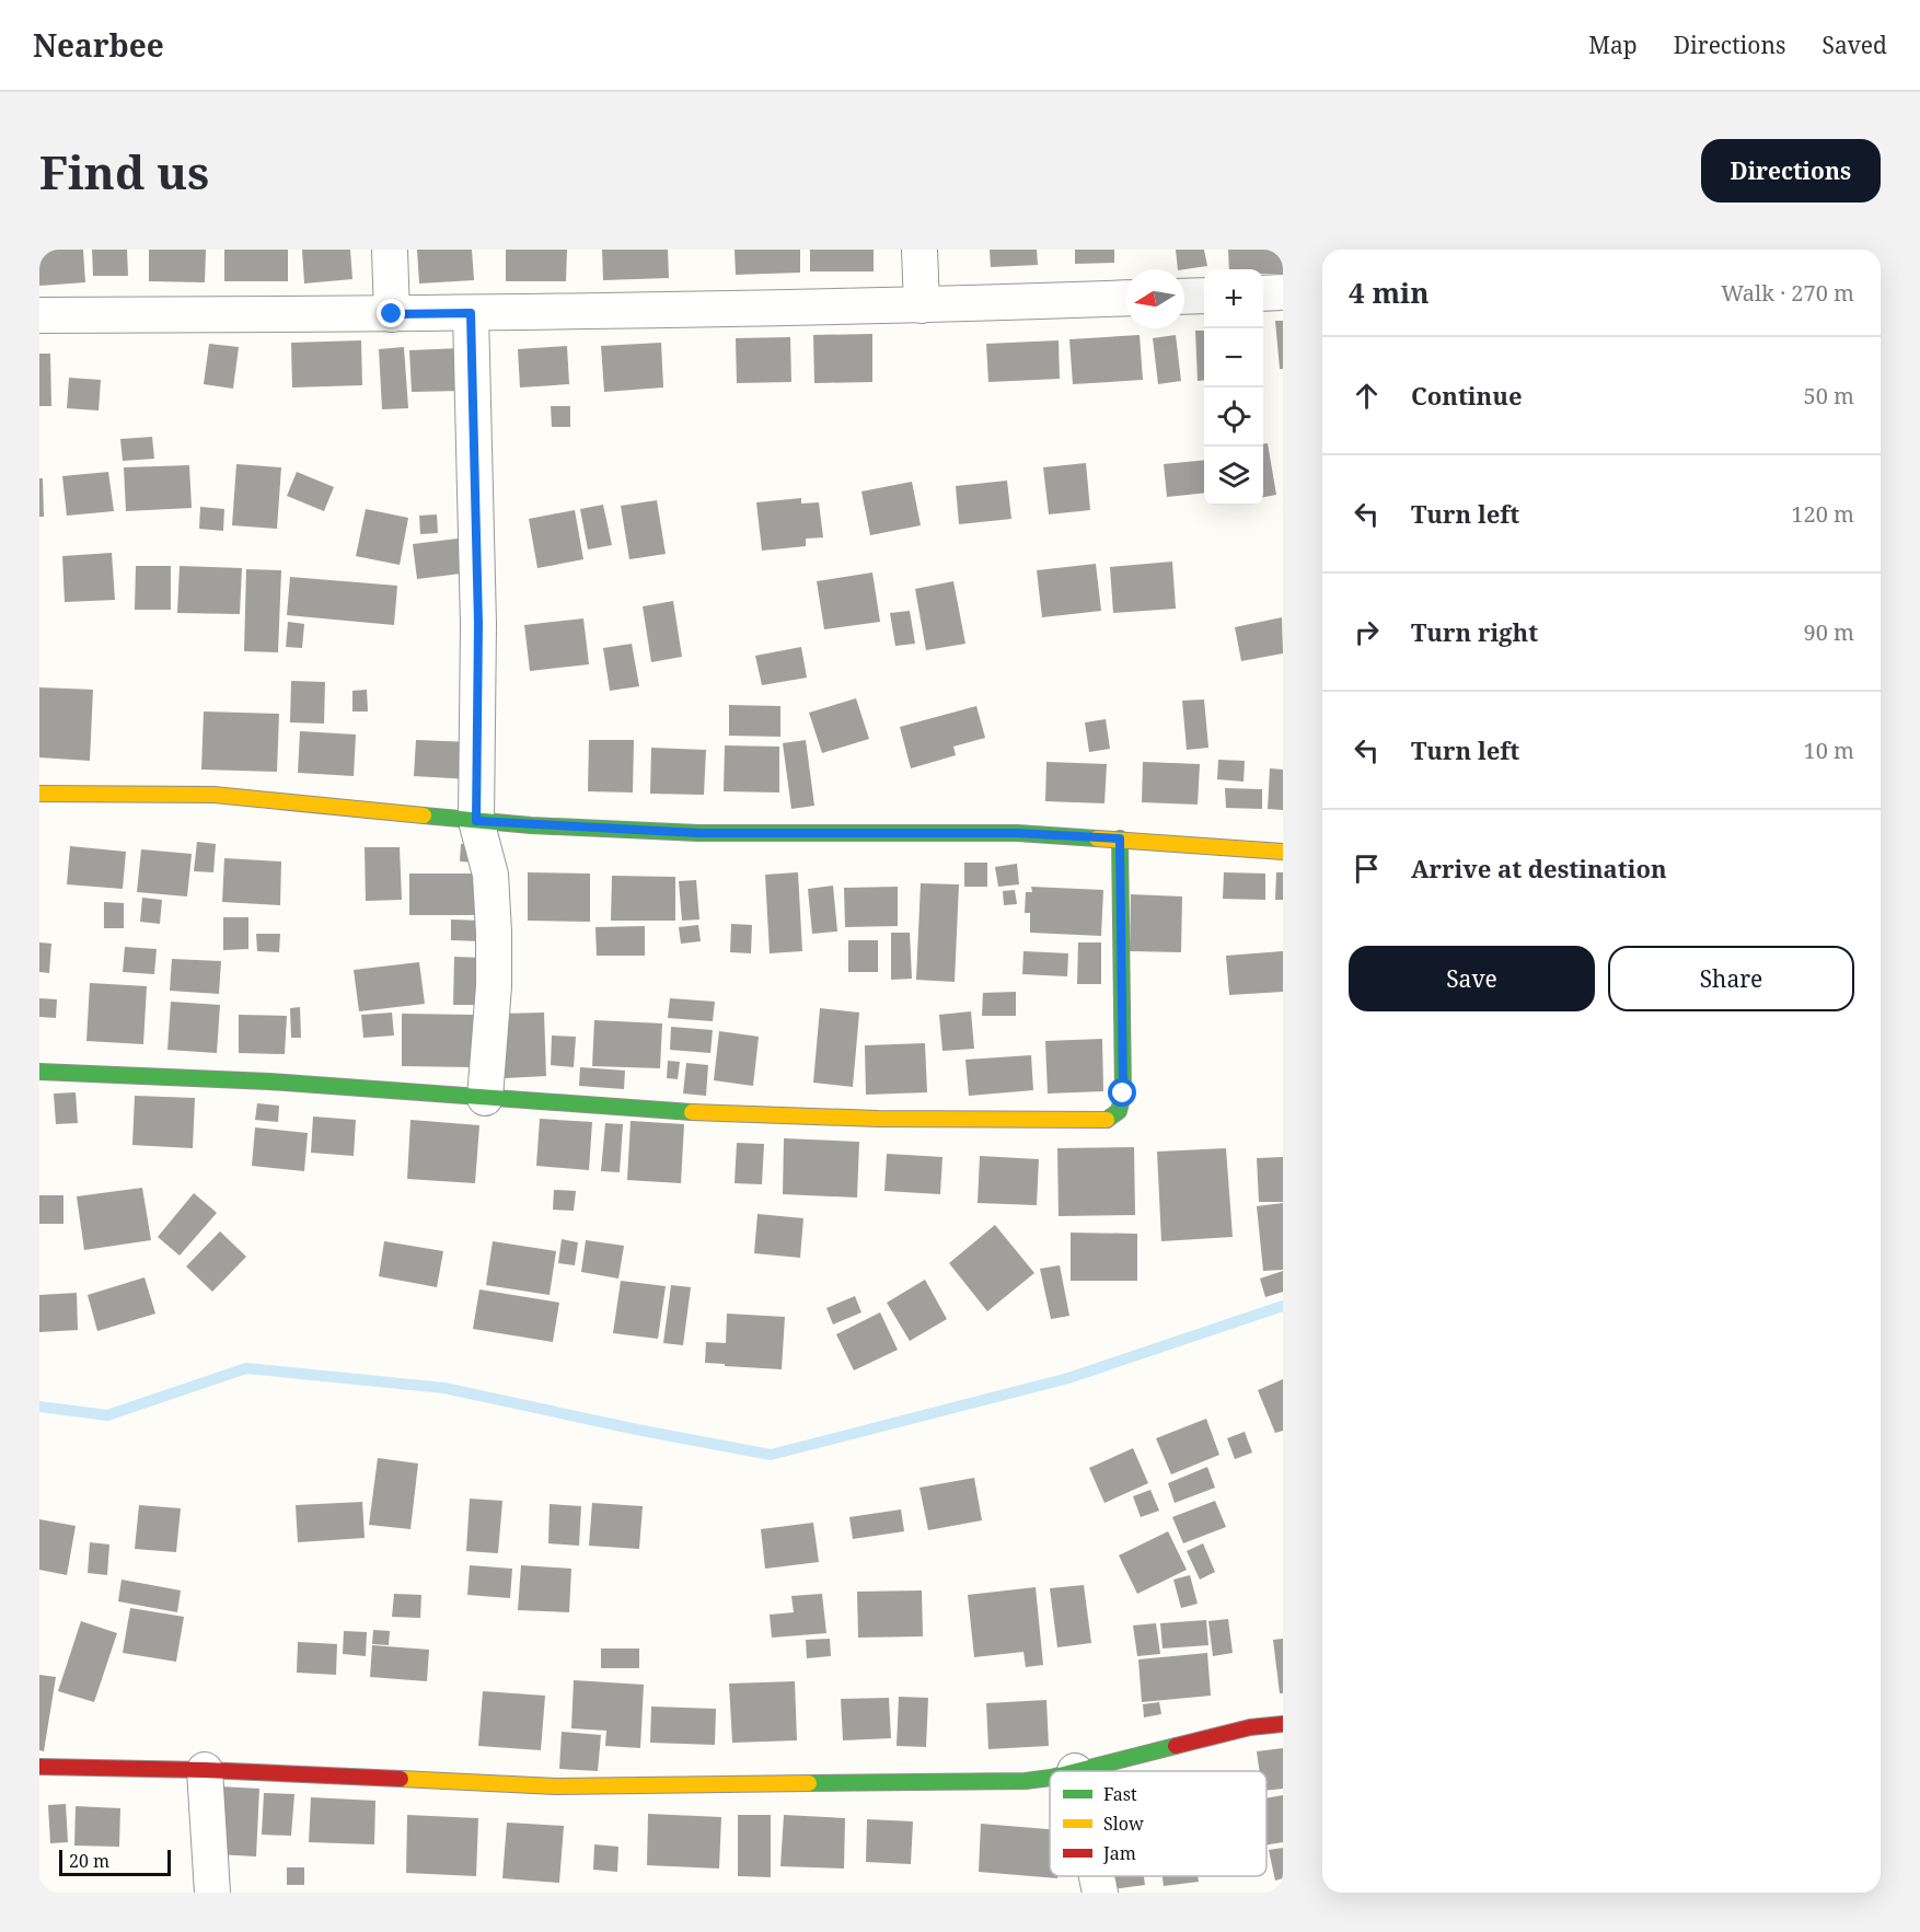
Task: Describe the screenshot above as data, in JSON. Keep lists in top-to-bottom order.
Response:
{
  "legend": ["Fast", "Slow", "Jam"],
  "scale_bar": "20 m",
  "north": "left",
  "page": {
    "header": "Nearbee",
    "nav": ["Map", "Directions", "Saved"],
    "buttons": [
      "Directions",
      ["Save", "Share"]
    ],
    "title": "Find us",
    "heading": ["4 min", "Walk · 270 m"],
    "map_buttons": ["+", "−"],
    "list": [
      ["Continue", "50 m"],
      ["Turn left", "120 m"],
      ["Turn right", "90 m"],
      ["Turn left", "10 m"],
      "Arrive at destination"
    ],
    "scale": "20 m"
  }
}
